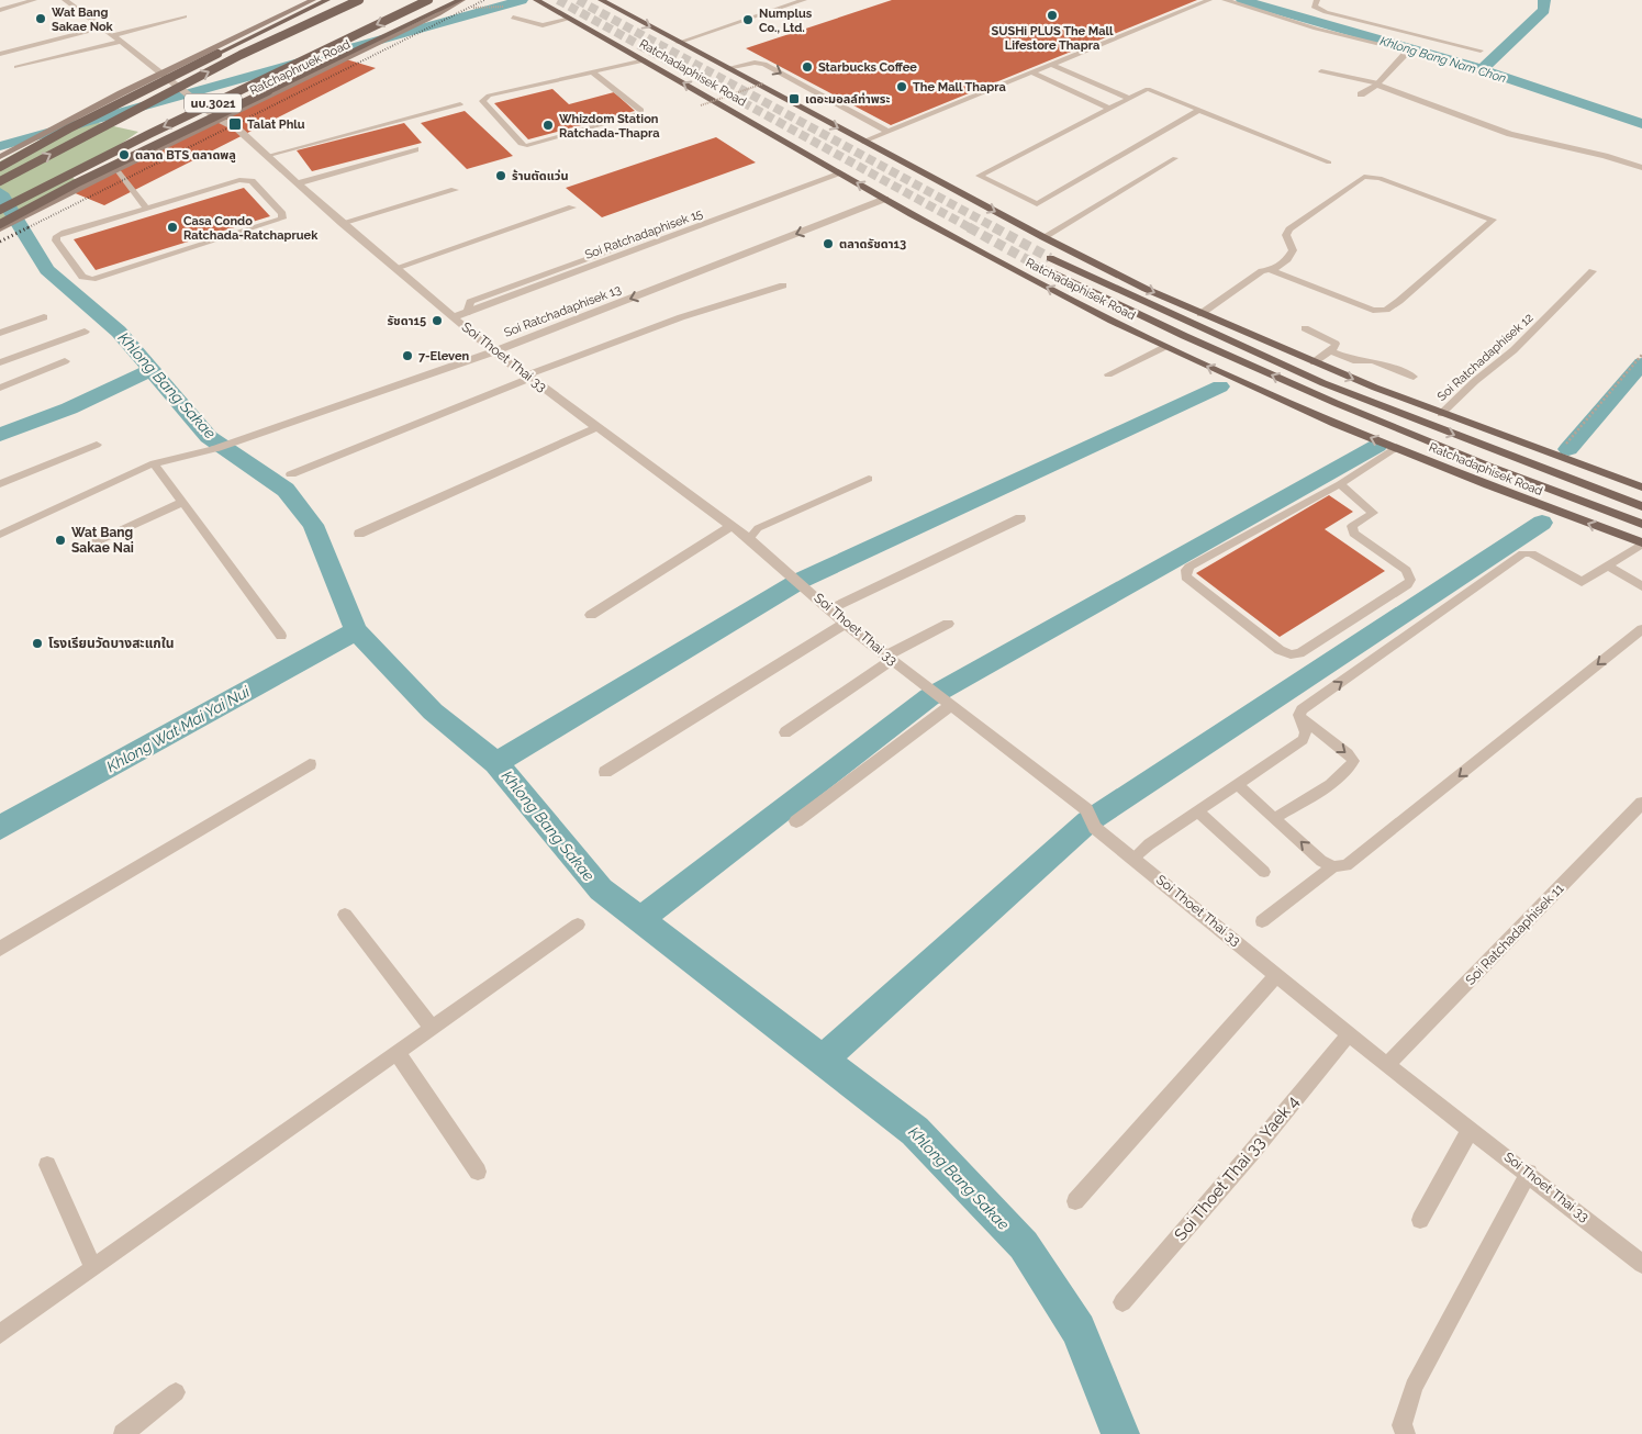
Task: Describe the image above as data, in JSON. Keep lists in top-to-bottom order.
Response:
{
  "streets": {
    "main road": ["Ratchaphruek Road", "Ratchadaphisek Road", "นบ.3021"],
    "street": [
      "Soi Ratchadaphisek 15",
      "Soi Ratchadaphisek 13",
      "Soi Thoet Thai 33",
      "Soi Ratchadaphisek 12",
      "Soi Ratchadaphisek 11",
      "Soi Thoet Thai 33 Yaek 4"
    ]
  },
  "crossings": [
    ["Ratchaphruek Road", "Soi Thoet Thai 33"],
    ["Ratchadaphisek Road", "Soi Ratchadaphisek 15"],
    ["Ratchadaphisek Road", "Soi Ratchadaphisek 13"],
    ["Ratchadaphisek Road", "Soi Ratchadaphisek 12"],
    ["Soi Ratchadaphisek 15", "Soi Thoet Thai 33"],
    ["Soi Ratchadaphisek 13", "Soi Thoet Thai 33"],
    ["Soi Thoet Thai 33", "Soi Ratchadaphisek 11"],
    ["Soi Thoet Thai 33", "Soi Thoet Thai 33 Yaek 4"]
  ],
  "water": ["Khlong Bang Nam Chon", "Khlong Bang Sakae", "Khlong Wat Mai Yai Nui"],
  "places": {
    "other": [
      "SUSHi PLUS The Mall Lifestore Thapra",
      "Wat Bang Sakae Nok",
      "Numplus Co., Ltd.",
      "Starbucks Coffee",
      "The Mall Thapra",
      "Whizdom Station Ratchada-Thapra",
      "ตลาด BTS ตลาดพลู",
      "ร้านตัดแว่น",
      "Casa Condo Ratchada-Ratchapruek",
      "ตลาดรัชดา13",
      "รัชดา15",
      "7-Eleven",
      "Wat Bang Sakae Nai",
      "โรงเรียนวัดบางสะแกใน"
    ],
    "transit": ["เดอะมอลล์ท่าพระ", "Talat Phlu"]
  }
}
